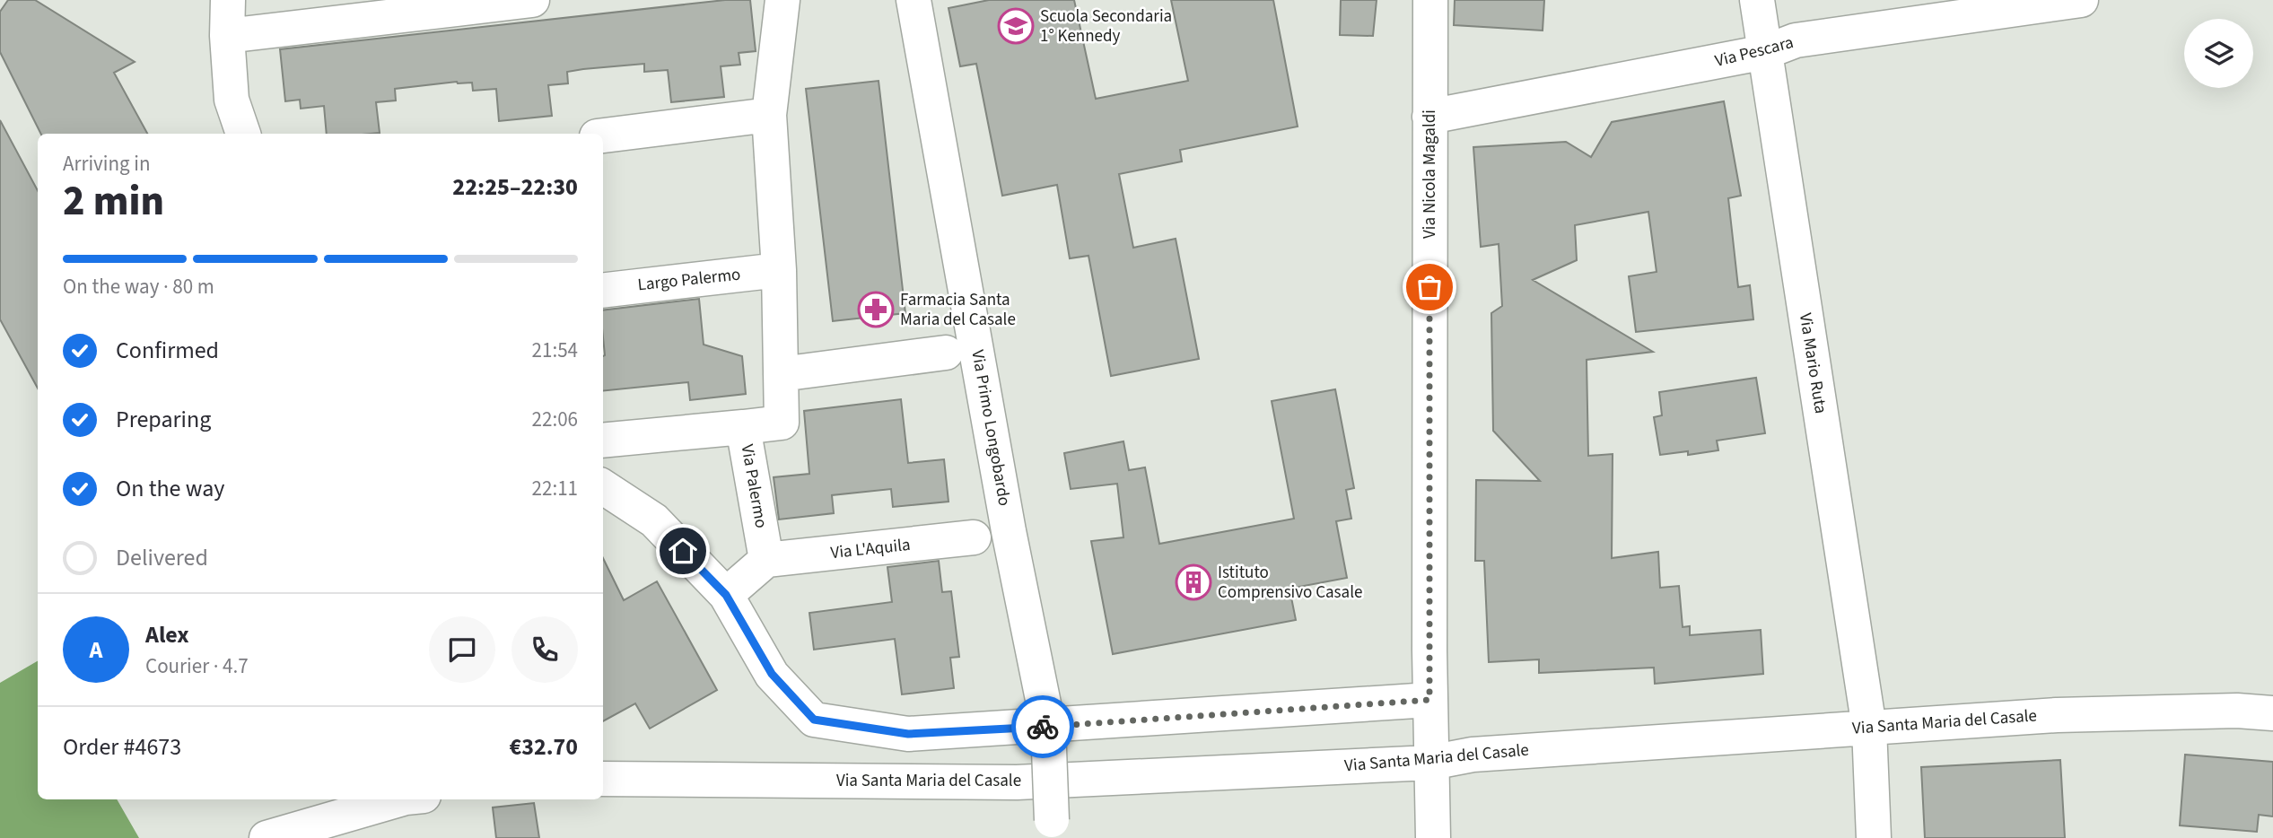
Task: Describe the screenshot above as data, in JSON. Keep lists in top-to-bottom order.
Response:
{
  "streets": {
    "street": [
      "Via Pescara",
      "Via Nicola Magaldi",
      "Largo Palermo",
      "Via Mario Ruta",
      "Via Primo Longobardo",
      "Via Palermo",
      "Via L'Aquila",
      "Via Santa Maria del Casale"
    ]
  },
  "crossings": [
    ["Via Pescara", "Via Nicola Magaldi"],
    ["Via Pescara", "Via Mario Ruta"],
    ["Via Nicola Magaldi", "Via Santa Maria del Casale"],
    ["Via Mario Ruta", "Via Santa Maria del Casale"],
    ["Via Palermo", "Via L'Aquila"]
  ],
  "places": {
    "school or university": ["Scuola Secondaria 1° Kennedy"],
    "pharmacy": ["Farmacia Santa Maria del Casale"],
    "building": ["Istituto Comprensivo Casale"]
  },
  "page": {
    "heading": ["2 min", "Arriving in", "22:25–22:30"],
    "panel": [
      "Alex",
      "Courier · 4.7",
      "Order #4673",
      "€32.70"
    ],
    "bar": "On the way · 80 m",
    "list": [
      ["Confirmed", "21:54"],
      ["Preparing", "22:06"],
      ["On the way", "22:11"],
      "Delivered"
    ],
    "round": "A"
  }
}
